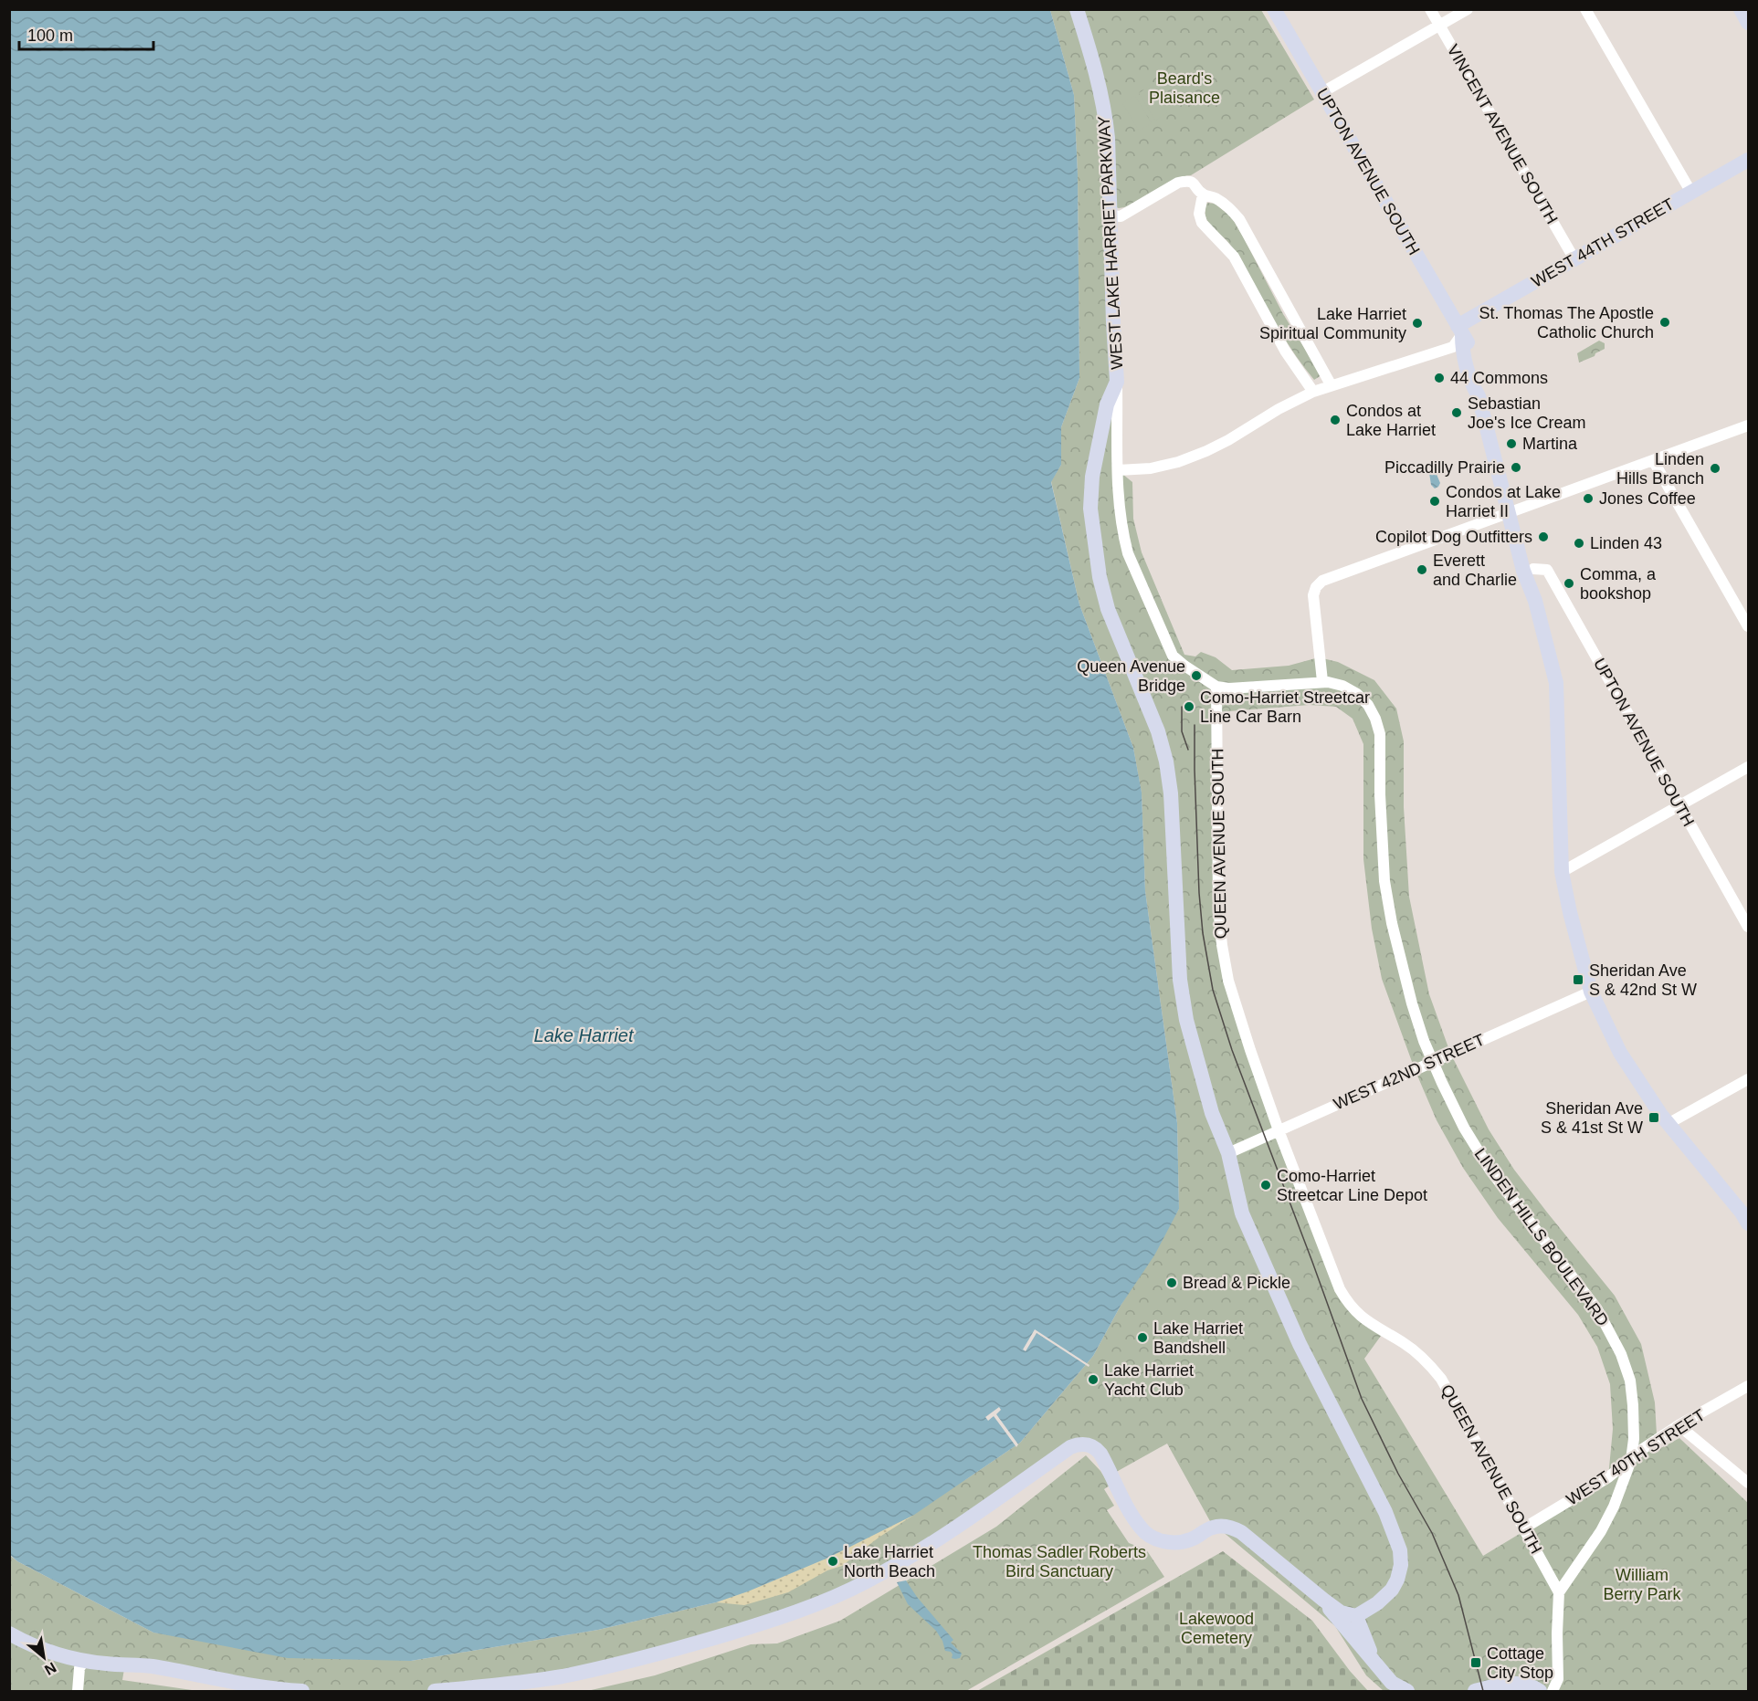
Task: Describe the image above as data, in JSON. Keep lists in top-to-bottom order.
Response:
{
  "streets": {
    "street": [
      "VINCENT AVENUE SOUTH",
      "UPTON AVENUE SOUTH",
      "WEST LAKE HARRIET PARKWAY",
      "WEST 44TH STREET",
      "QUEEN AVENUE SOUTH",
      "WEST 42ND STREET",
      "LINDEN HILLS BOULEVARD",
      "WEST 40TH STREET"
    ]
  },
  "crossings": [
    ["VINCENT AVENUE SOUTH", "WEST 44TH STREET"],
    ["UPTON AVENUE SOUTH", "WEST 44TH STREET"],
    ["WEST LAKE HARRIET PARKWAY", "WEST 44TH STREET"],
    ["WEST LAKE HARRIET PARKWAY", "QUEEN AVENUE SOUTH"],
    ["WEST LAKE HARRIET PARKWAY", "WEST 42ND STREET"],
    ["WEST LAKE HARRIET PARKWAY", "LINDEN HILLS BOULEVARD"],
    ["QUEEN AVENUE SOUTH", "WEST 42ND STREET"],
    ["QUEEN AVENUE SOUTH", "LINDEN HILLS BOULEVARD"],
    ["QUEEN AVENUE SOUTH", "WEST 40TH STREET"],
    ["WEST 42ND STREET", "LINDEN HILLS BOULEVARD"],
    ["LINDEN HILLS BOULEVARD", "WEST 40TH STREET"]
  ],
  "water": ["Lake Harriet"],
  "parks": [
    "Beard's Plaisance",
    "Thomas Sadler Roberts Bird Sanctuary",
    "William Berry Park",
    "Lakewood Cemetery"
  ],
  "places": {
    "other": [
      "St. Thomas The Apostle Catholic Church",
      "Lake Harriet Spiritual Community",
      "44 Commons",
      "Sebastian Joe's Ice Cream",
      "Condos at Lake Harriet",
      "Martina",
      "Piccadilly Prairie",
      "Linden Hills Branch",
      "Jones Coffee",
      "Condos at Lake Harriet II",
      "Copilot Dog Outfitters",
      "Linden 43",
      "Everett and Charlie",
      "Comma, a bookshop",
      "Queen Avenue Bridge",
      "Como-Harriet Streetcar Line Car Barn",
      "Como-Harriet Streetcar Line Depot",
      "Bread & Pickle",
      "Lake Harriet Bandshell",
      "Lake Harriet Yacht Club",
      "Lake Harriet North Beach"
    ],
    "transit": ["Sheridan Ave S & 42nd St W", "Sheridan Ave S & 41st St W", "Cottage City Stop"]
  },
  "scale_bar": "100 m",
  "north": "bottom right"
}
